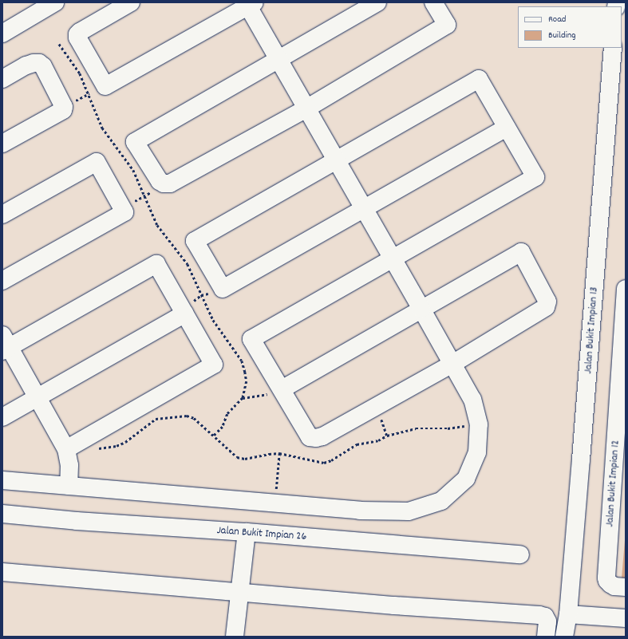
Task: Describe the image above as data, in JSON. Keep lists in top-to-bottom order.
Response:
{
  "streets": {
    "street": ["Jalan Bukit Impian 13", "Jalan Bukit Impian 12", "Jalan Bukit Impian 26"]
  },
  "legend": ["Road", "Building"]
}
